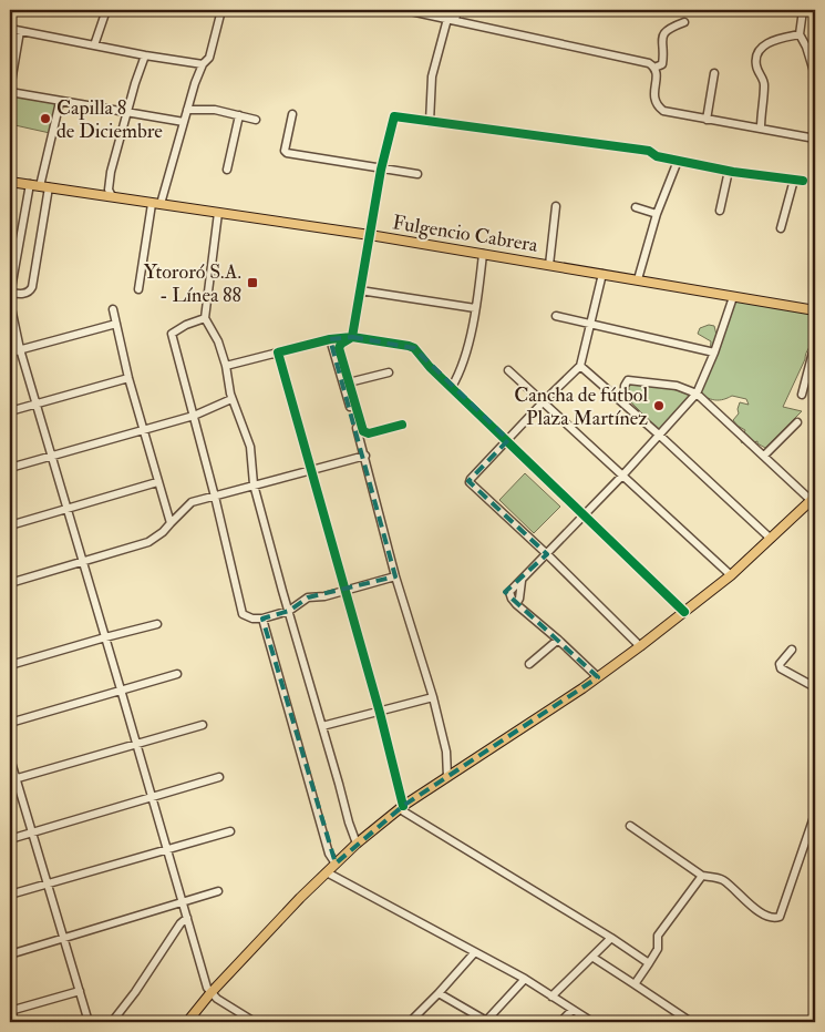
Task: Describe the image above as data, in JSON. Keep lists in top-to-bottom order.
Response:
{
  "streets": {
    "main road": ["Fulgencio Cabrera"]
  },
  "places": {
    "other": ["Capilla 8 de Diciembre", "Cancha de fútbol Plaza Martínez"],
    "transit": ["Ytororó S.A. - Línea 88"]
  }
}
